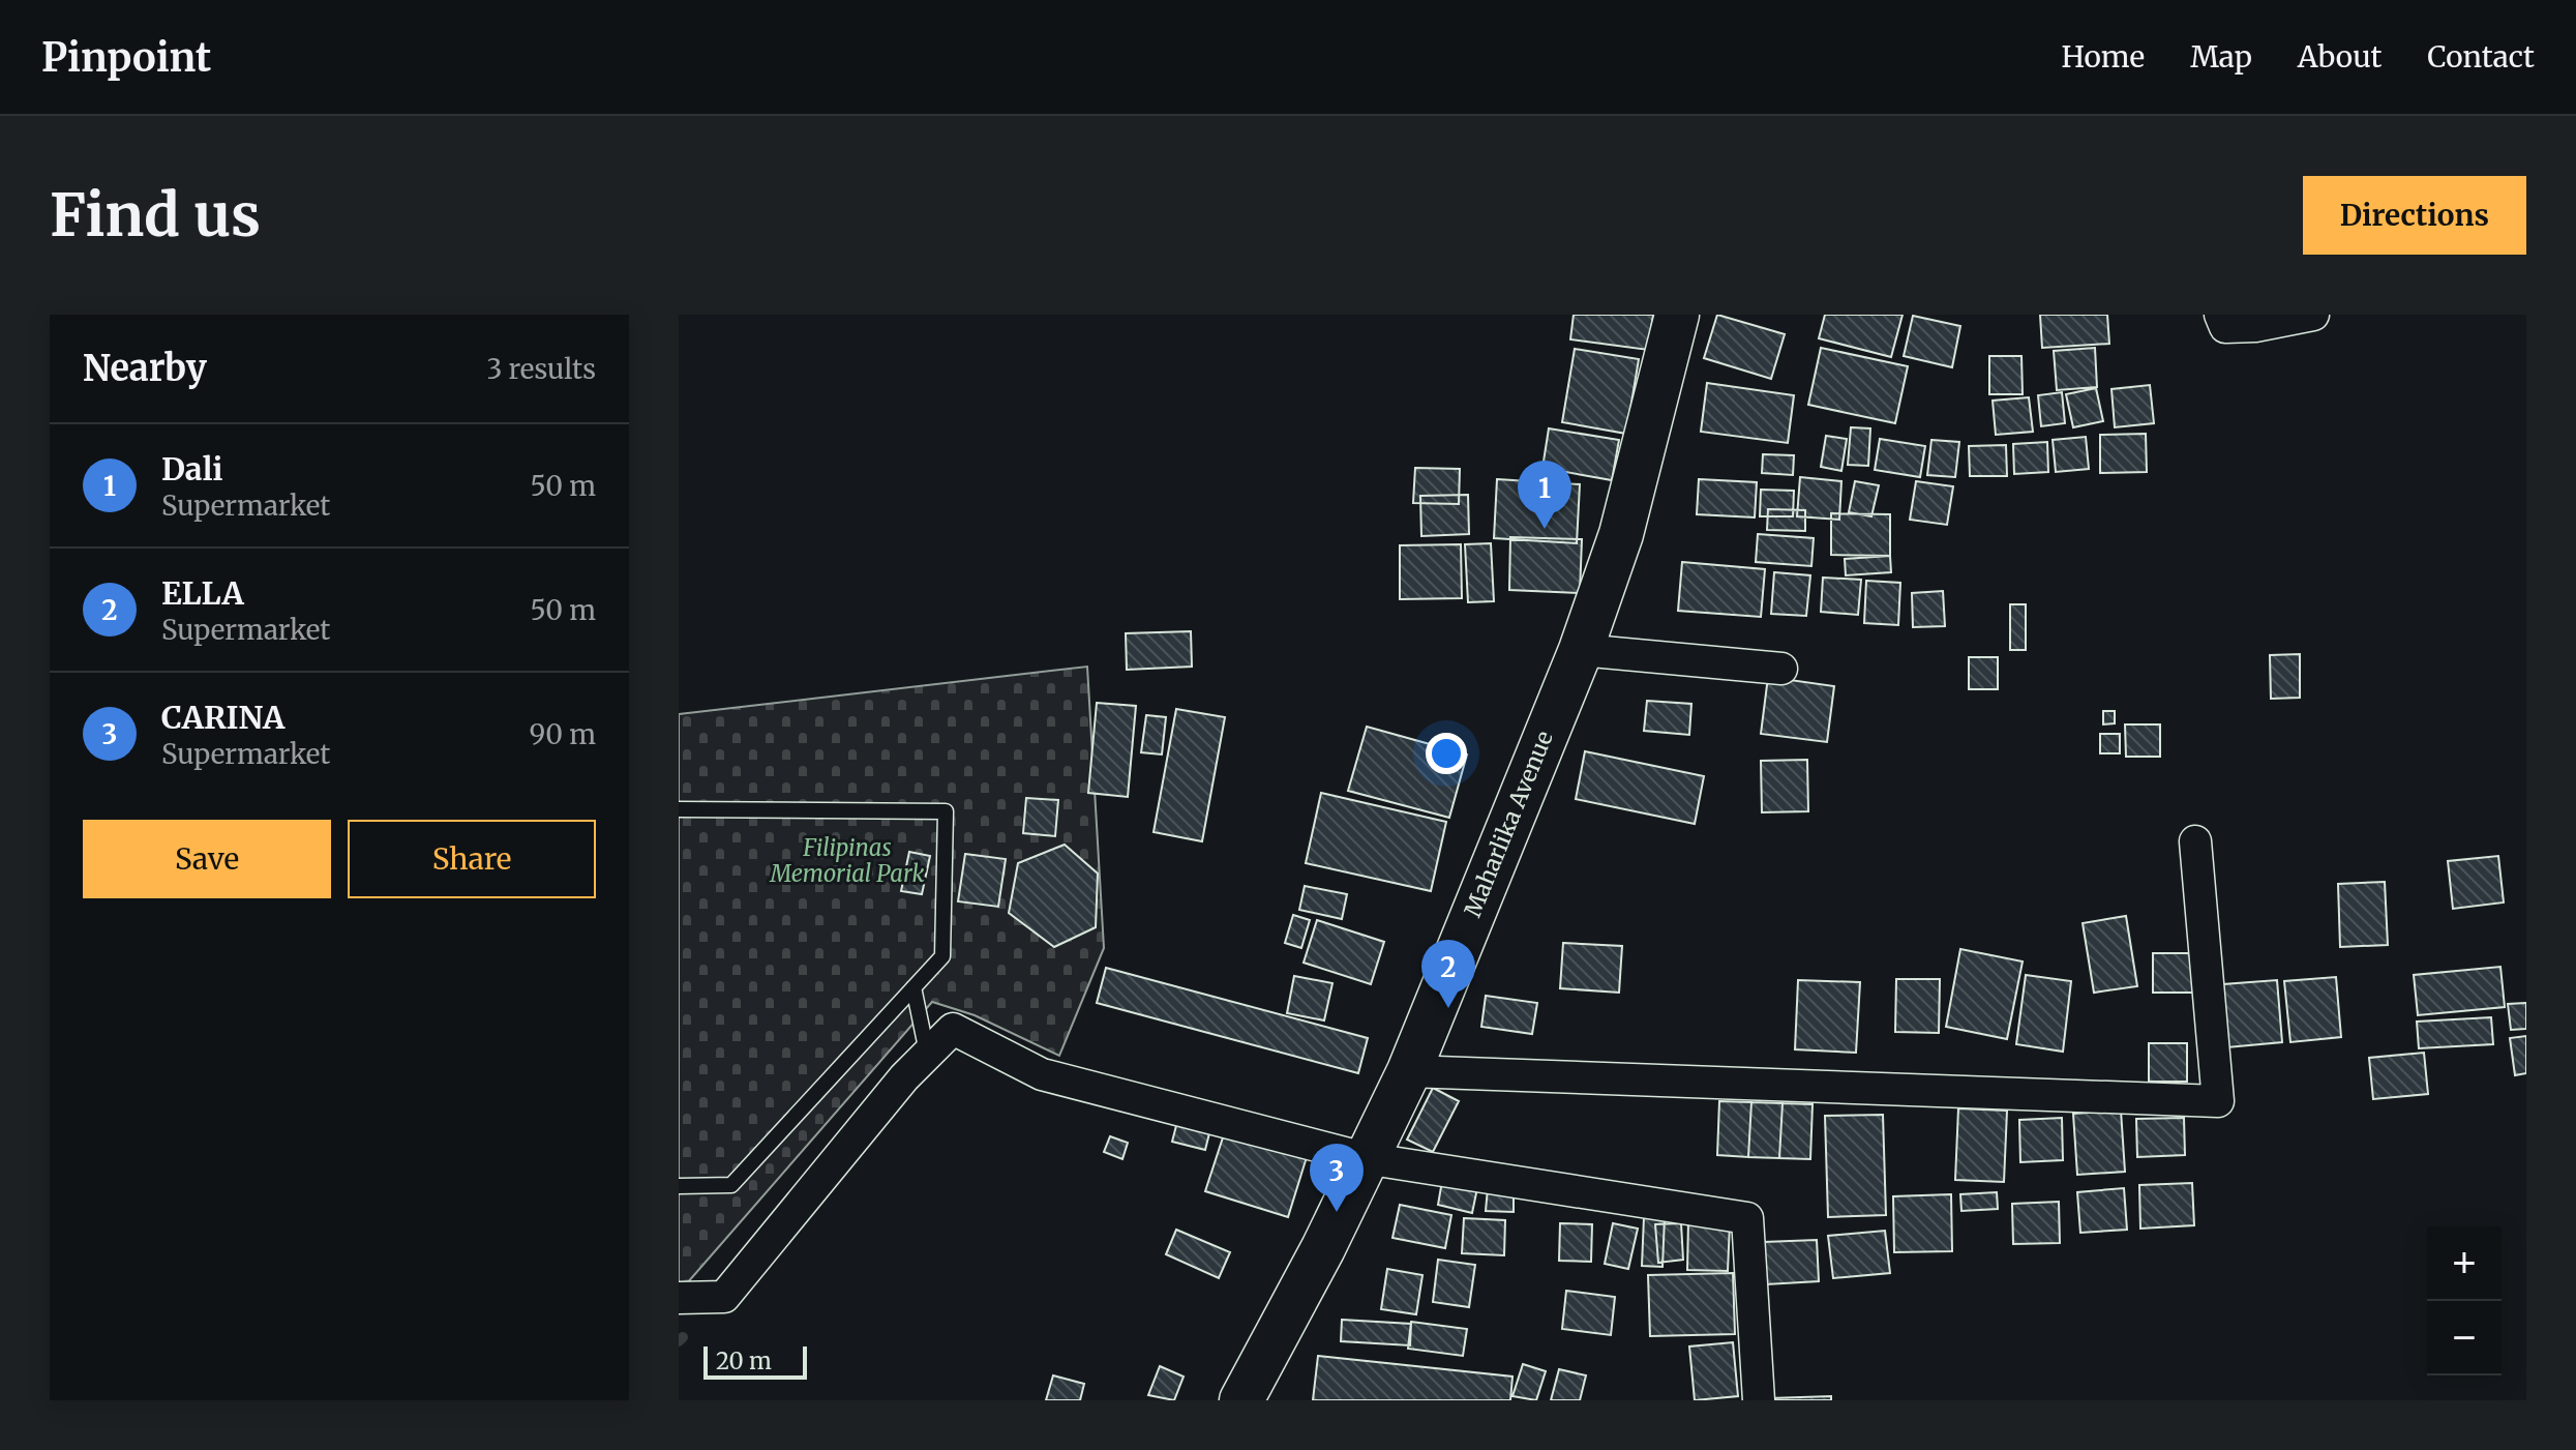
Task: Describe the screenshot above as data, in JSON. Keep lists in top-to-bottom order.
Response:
{
  "streets": {
    "main road": ["Maharlika Avenue"]
  },
  "parks": ["Filipinas Memorial Park"],
  "scale_bar": "20 m",
  "page": {
    "header": "Pinpoint",
    "nav": [
      "Home",
      "Map",
      "About",
      "Contact"
    ],
    "buttons": [
      "Directions",
      ["Save", "Share"]
    ],
    "title": "Find us",
    "heading": ["Nearby", "3 results"],
    "list": [
      {
        "mark": "1",
        "name": "Dali",
        "note": "Supermarket",
        "value": "50 m"
      },
      {
        "mark": "2",
        "name": "ELLA",
        "note": "Supermarket",
        "value": "50 m"
      },
      {
        "mark": "3",
        "name": "CARINA",
        "note": "Supermarket",
        "value": "90 m"
      }
    ],
    "pins": ["1", "2", "3"],
    "map_buttons": ["+", "−"],
    "scale": "20 m"
  }
}
